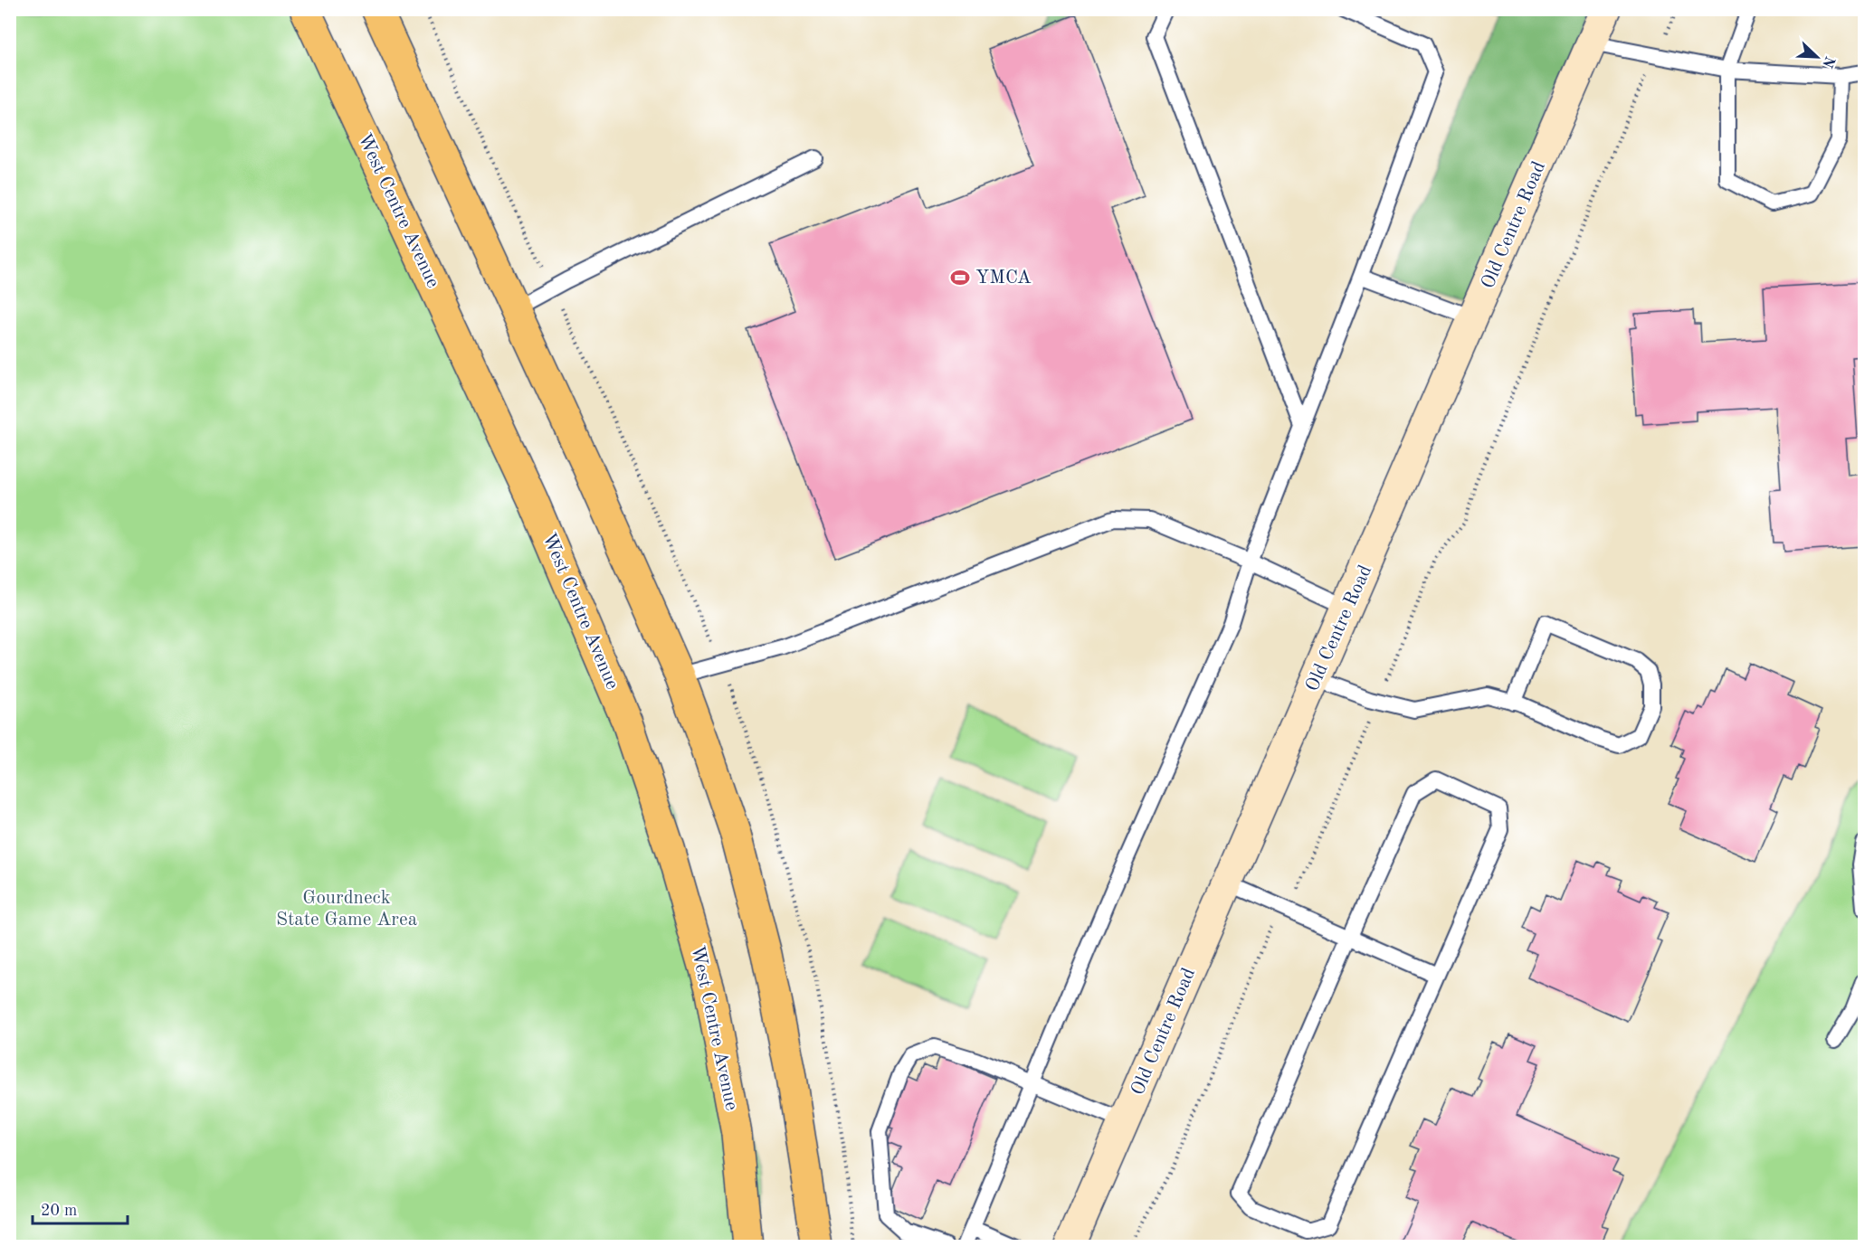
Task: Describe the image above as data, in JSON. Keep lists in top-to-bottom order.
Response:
{
  "streets": {
    "main road": ["West Centre Avenue"],
    "street": ["Old Centre Road"]
  },
  "parks": ["Gourdneck State Game Area"],
  "places": {
    "sports": ["YMCA"]
  },
  "scale_bar": "20 m",
  "north": "bottom right"
}
